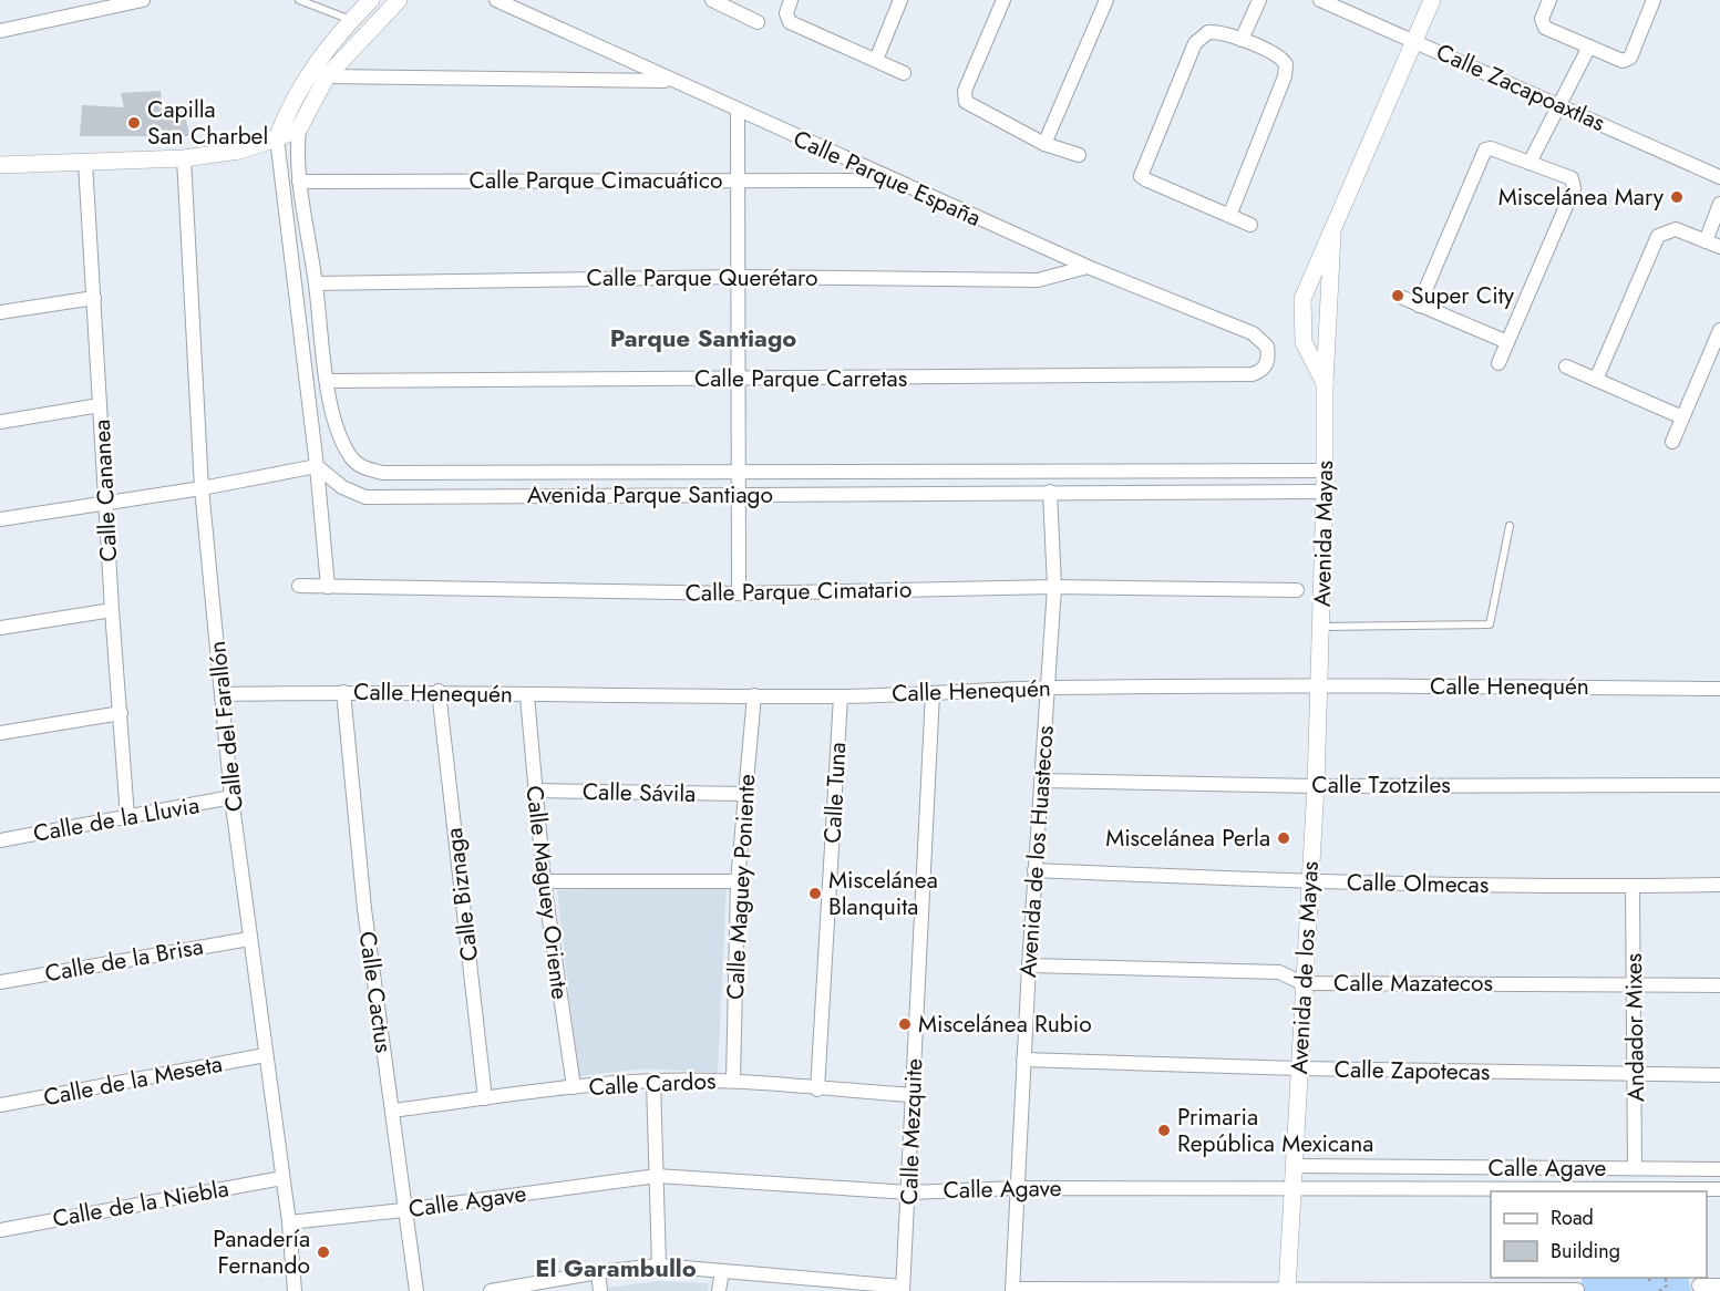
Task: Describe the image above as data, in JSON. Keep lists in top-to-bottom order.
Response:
{
  "streets": {
    "street": [
      "Calle Zacapoaxtlas",
      "Calle Parque España",
      "Calle Parque Cimacuático",
      "Calle Parque Querétaro",
      "Calle Parque Carretas",
      "Calle Cananea",
      "Avenida Parque Santiago",
      "Avenida Mayas",
      "Calle Parque Cimatario",
      "Calle Henequén",
      "Calle del Farallón",
      "Calle Tzotziles",
      "Calle Sávila",
      "Calle Tuna",
      "Calle de la Lluvia",
      "Avenida de los Huastecos",
      "Calle Olmecas",
      "Calle Maguey Poniente",
      "Calle Maguey Oriente",
      "Calle Biznaga",
      "Calle de la Brisa",
      "Avenida de los Mayas",
      "Calle Mazatecos",
      "Calle Cactus",
      "Andador Mixes",
      "Calle Zapotecas",
      "Calle de la Meseta",
      "Calle Cardos",
      "Calle Mezquite",
      "Calle Agave",
      "Calle de la Niebla"
    ]
  },
  "crossings": [
    ["Calle Zacapoaxtlas", "Avenida Mayas"],
    ["Calle Parque España", "Calle Parque Cimacuático"],
    ["Calle Parque España", "Calle Parque Querétaro"],
    ["Calle Parque España", "Calle Parque Carretas"],
    ["Calle Parque Cimacuático", "Avenida Parque Santiago"],
    ["Calle Parque Querétaro", "Avenida Parque Santiago"],
    ["Calle Parque Carretas", "Avenida Parque Santiago"],
    ["Calle Cananea", "Calle de la Lluvia"],
    ["Avenida Parque Santiago", "Avenida Mayas"],
    ["Avenida Parque Santiago", "Avenida de los Huastecos"],
    ["Avenida Mayas", "Calle Henequén"],
    ["Avenida Mayas", "Avenida de los Mayas"],
    ["Calle Parque Cimatario", "Avenida de los Huastecos"],
    ["Calle Henequén", "Calle del Farallón"],
    ["Calle Henequén", "Calle Tuna"],
    ["Calle Henequén", "Avenida de los Huastecos"],
    ["Calle Henequén", "Calle Maguey Poniente"],
    ["Calle Henequén", "Calle Maguey Oriente"],
    ["Calle Henequén", "Calle Biznaga"],
    ["Calle Henequén", "Avenida de los Mayas"],
    ["Calle Henequén", "Calle Cactus"],
    ["Calle Henequén", "Calle Mezquite"],
    ["Calle del Farallón", "Calle de la Lluvia"],
    ["Calle del Farallón", "Calle de la Brisa"],
    ["Calle del Farallón", "Calle de la Meseta"],
    ["Calle del Farallón", "Calle Agave"],
    ["Calle del Farallón", "Calle de la Niebla"],
    ["Calle Tzotziles", "Avenida de los Huastecos"],
    ["Calle Tzotziles", "Avenida de los Mayas"],
    ["Calle Sávila", "Calle Maguey Poniente"],
    ["Calle Sávila", "Calle Maguey Oriente"],
    ["Calle Tuna", "Calle Cardos"],
    ["Avenida de los Huastecos", "Calle Olmecas"],
    ["Avenida de los Huastecos", "Calle Mazatecos"],
    ["Avenida de los Huastecos", "Calle Zapotecas"],
    ["Avenida de los Huastecos", "Calle Agave"],
    ["Calle Olmecas", "Avenida de los Mayas"],
    ["Calle Olmecas", "Andador Mixes"],
    ["Calle Maguey Poniente", "Calle Cardos"],
    ["Calle Maguey Oriente", "Calle Cardos"],
    ["Calle Biznaga", "Calle Cardos"],
    ["Avenida de los Mayas", "Calle Mazatecos"],
    ["Avenida de los Mayas", "Calle Zapotecas"],
    ["Avenida de los Mayas", "Calle Agave"],
    ["Calle Mazatecos", "Andador Mixes"],
    ["Calle Cactus", "Calle Cardos"],
    ["Calle Cactus", "Calle Agave"],
    ["Andador Mixes", "Calle Zapotecas"],
    ["Andador Mixes", "Calle Agave"],
    ["Calle Cardos", "Calle Mezquite"],
    ["Calle Mezquite", "Calle Agave"]
  ],
  "districts": ["Parque Santiago", "El Garambullo"],
  "places": [
    "Capilla San Charbel",
    "Miscelánea Mary",
    "Super City",
    "Miscelánea Perla",
    "Miscelánea Blanquita",
    "Miscelánea Rubio",
    "Primaria República Mexicana",
    "Panadería Fernando"
  ],
  "legend": ["Road", "Building"]
}
